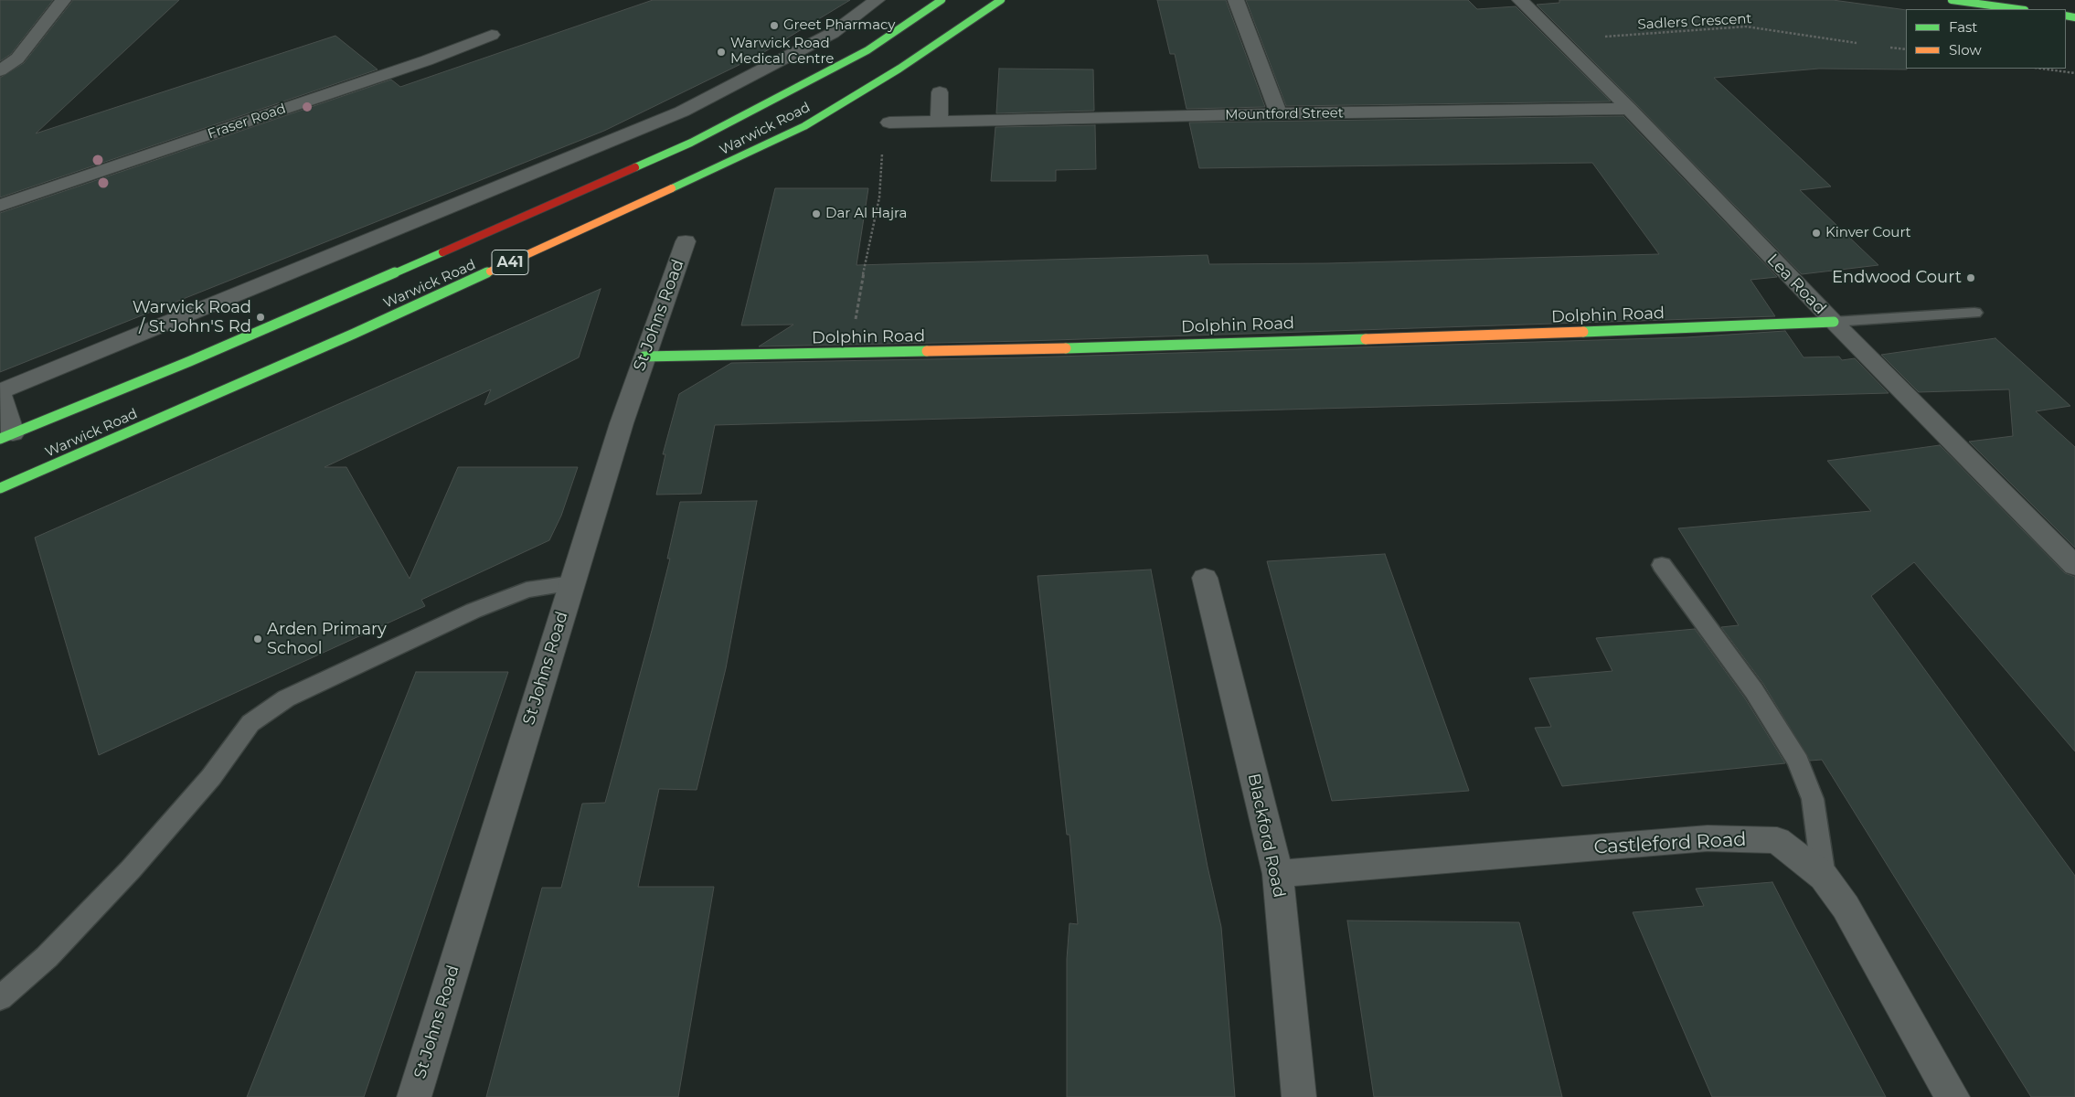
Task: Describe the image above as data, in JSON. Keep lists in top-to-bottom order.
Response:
{
  "streets": {
    "main road": ["Warwick Road", "A41", "Dolphin Road"],
    "street": [
      "Mountford Street",
      "Fraser Road",
      "Lea Road",
      "St Johns Road",
      "Blackford Road",
      "Castleford Road"
    ],
    "path": ["Sadlers Crescent"]
  },
  "crossings": [
    ["Sadlers Crescent", "Lea Road"],
    ["Mountford Street", "Lea Road"],
    ["Lea Road", "Dolphin Road"],
    ["St Johns Road", "Dolphin Road"],
    ["Blackford Road", "Castleford Road"]
  ],
  "places": [
    "Greet Pharmacy",
    "Warwick Road Medical Centre",
    "Dar Al Hajra",
    "Kinver Court",
    "Endwood Court",
    "Warwick Road / St John'S Rd",
    "Arden Primary School"
  ],
  "legend": ["Fast", "Slow"]
}
